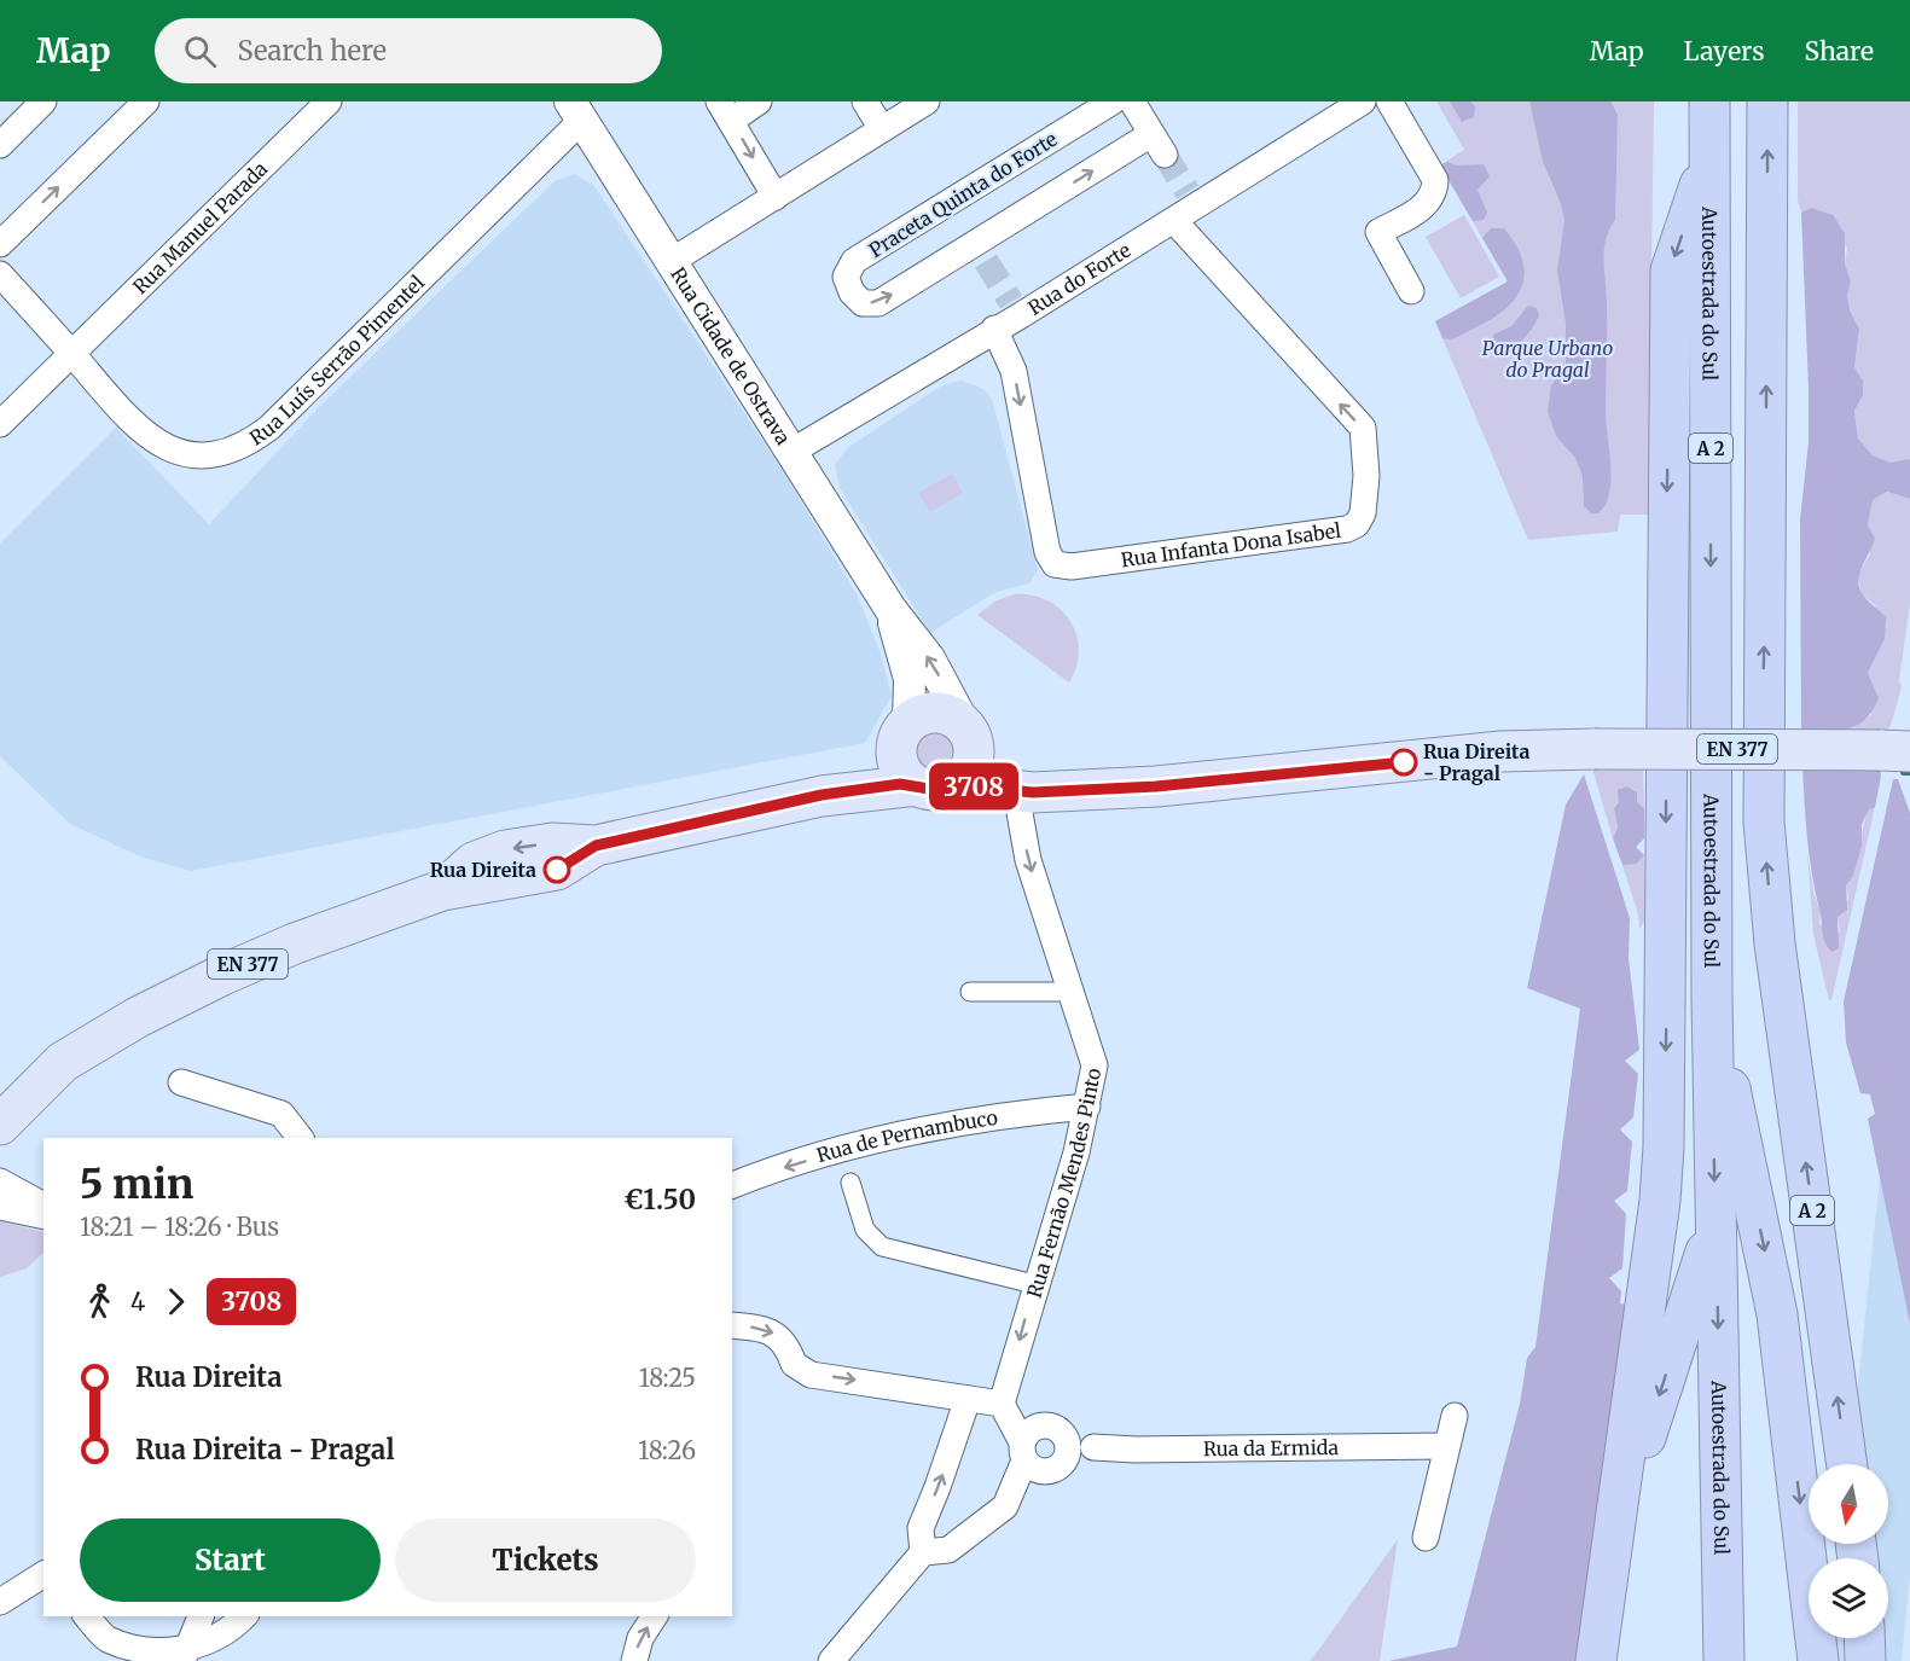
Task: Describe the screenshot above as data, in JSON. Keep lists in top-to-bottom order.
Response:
{
  "streets": {
    "highway": ["Autoestrada do Sul", "A 2"],
    "main road": ["EN 377"],
    "street": [
      "Praceta Quinta do Forte",
      "Rua Manuel Parada",
      "Rua do Forte",
      "Rua Cidade de Ostrava",
      "Rua Luís Serrão Pimentel",
      "Rua Infanta Dona Isabel",
      "Rua de Pernambuco",
      "Rua Fernão Mendes Pinto",
      "Rua da Ermida"
    ]
  },
  "crossings": [
    ["Rua Manuel Parada", "Rua Luís Serrão Pimentel"],
    ["Rua do Forte", "Rua Cidade de Ostrava"],
    ["Rua do Forte", "Rua Infanta Dona Isabel"],
    ["Rua Cidade de Ostrava", "Rua Luís Serrão Pimentel"],
    ["Rua Cidade de Ostrava", "EN 377"],
    ["EN 377", "Rua Fernão Mendes Pinto"],
    ["Rua de Pernambuco", "Rua Fernão Mendes Pinto"]
  ],
  "one_way": ["Rua de Pernambuco", "Rua Fernão Mendes Pinto"],
  "parks": ["Parque Urbano do Pragal"],
  "places": ["Rua Direita - Pragal", "Rua Direita"],
  "lines": ["bus line 3708"],
  "north": "bottom",
  "page": {
    "header": "Map",
    "search": "Search here",
    "nav": ["Map", "Layers", "Share"],
    "on_map": "3708",
    "heading": ["5 min", "18:21 – 18:26 · Bus", "€1.50"],
    "legs": ["4", "3708"],
    "list": [
      {
        "name": "Rua Direita",
        "value": "18:25"
      },
      {
        "name": "Rua Direita - Pragal",
        "value": "18:26"
      }
    ],
    "buttons": ["Start", "Tickets"]
  }
}
